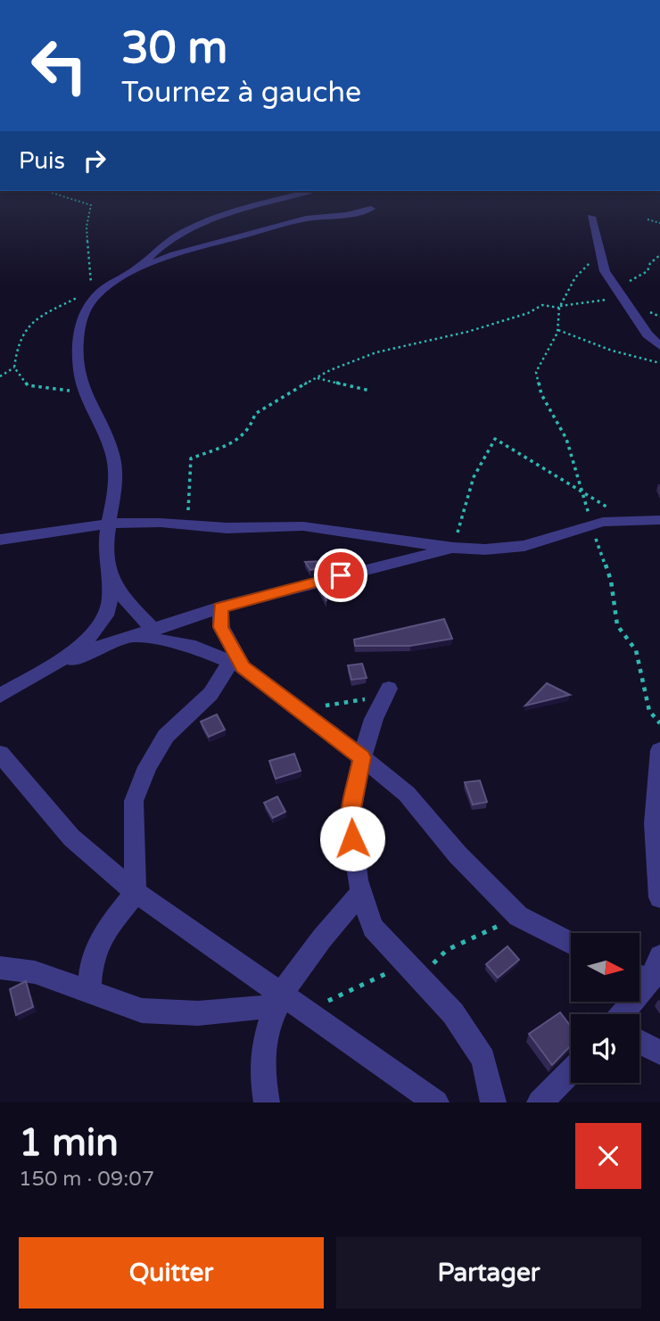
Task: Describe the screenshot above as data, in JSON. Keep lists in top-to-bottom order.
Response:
{
  "north": "right",
  "page": {
    "turn": ["30 m", "Tournez à gauche"],
    "then": "Puis",
    "heading": ["1 min", "150 m · 09:07"],
    "buttons": ["Quitter", "Partager"]
  }
}
